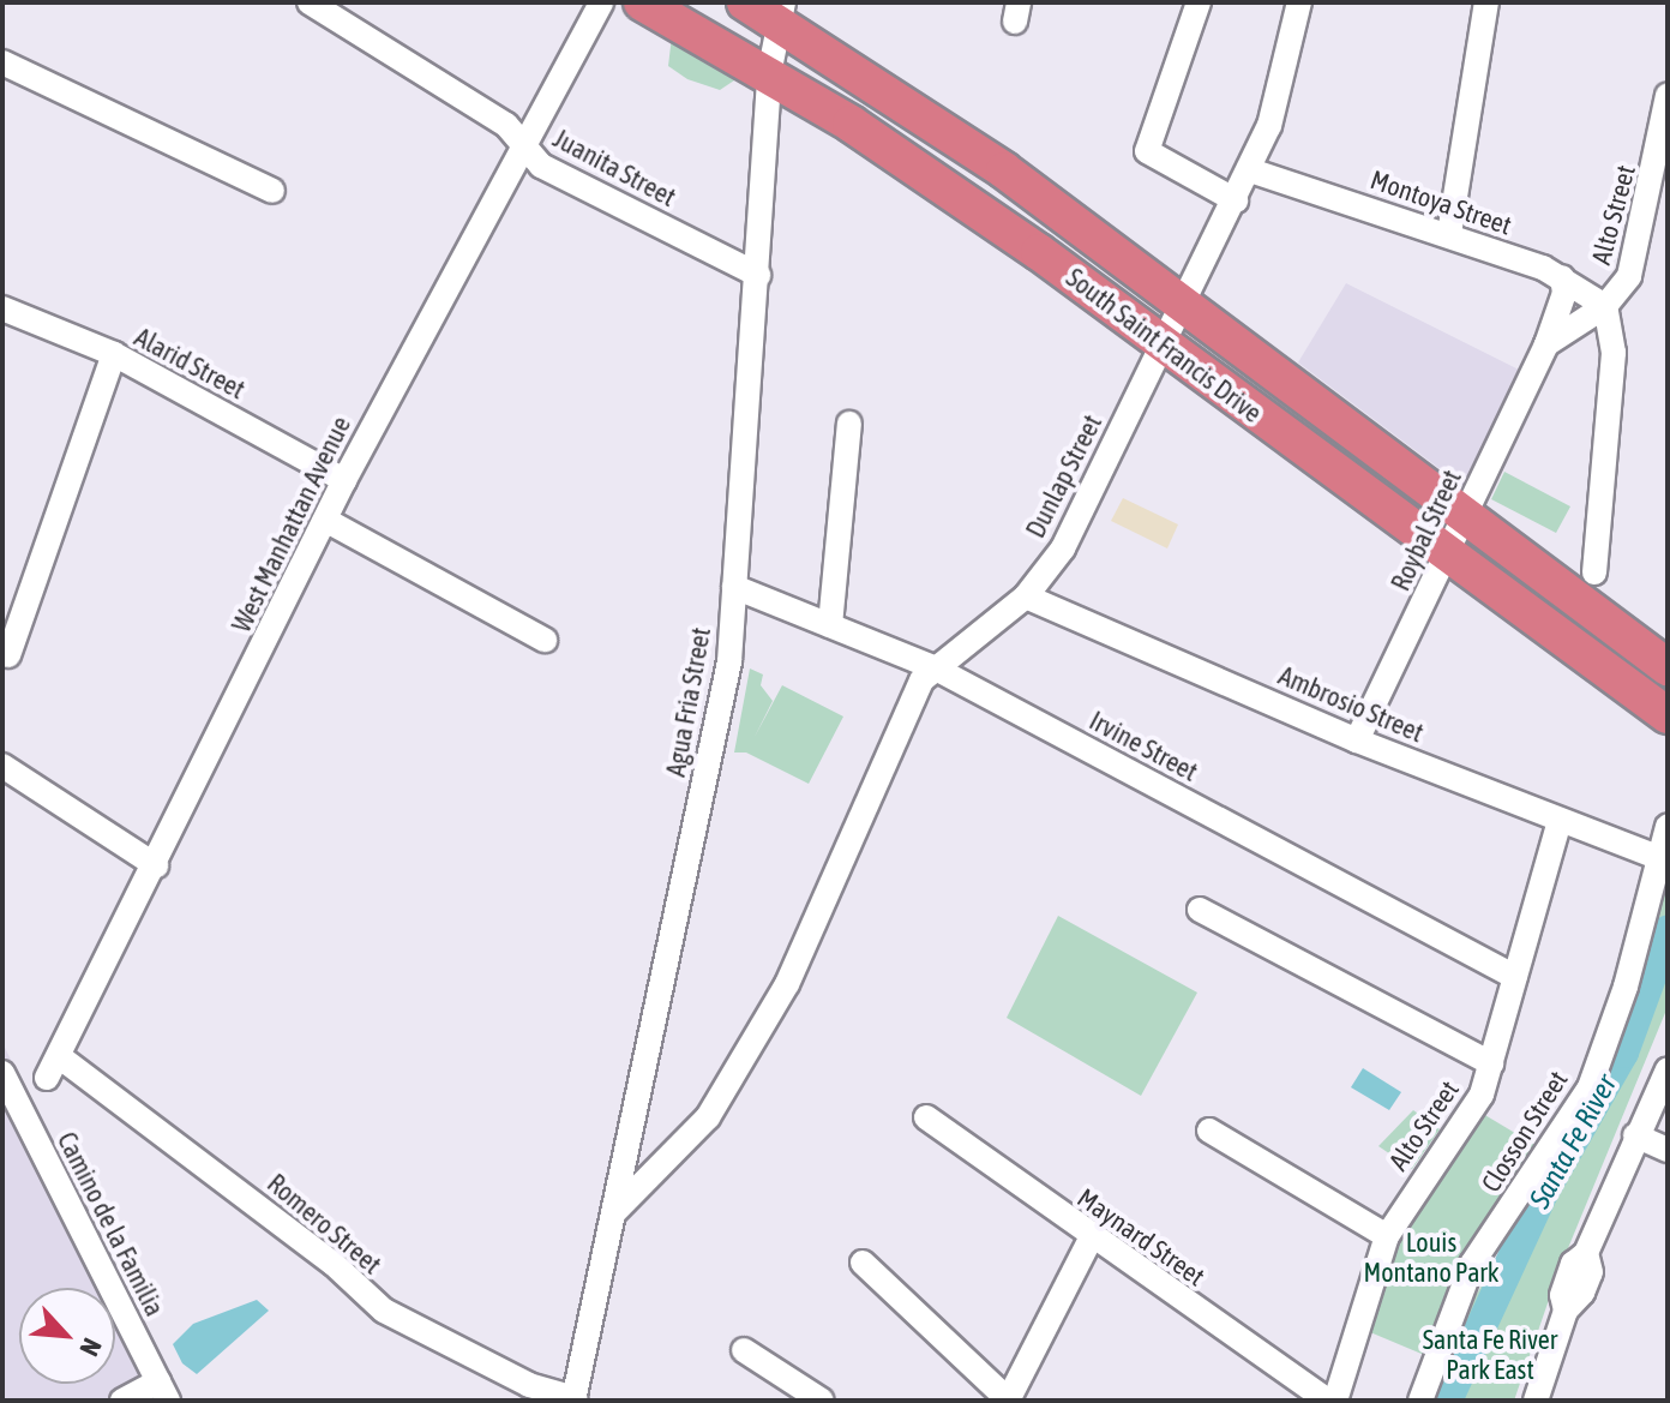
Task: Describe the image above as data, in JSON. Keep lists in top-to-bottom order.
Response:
{
  "streets": {
    "highway": ["South Saint Francis Drive"],
    "street": [
      "Juanita Street",
      "Montoya Street",
      "Alto Street",
      "Alarid Street",
      "Dunlap Street",
      "West Manhattan Avenue",
      "Roybal Street",
      "Agua Fria Street",
      "Ambrosio Street",
      "Irvine Street",
      "Closson Street",
      "Camino de la Familia",
      "Romero Street",
      "Maynard Street"
    ]
  },
  "crossings": [
    ["Juanita Street", "West Manhattan Avenue"],
    ["Juanita Street", "Agua Fria Street"],
    ["Montoya Street", "Alto Street"],
    ["Montoya Street", "Dunlap Street"],
    ["Montoya Street", "Roybal Street"],
    ["Alto Street", "Ambrosio Street"],
    ["Alto Street", "Irvine Street"],
    ["South Saint Francis Drive", "Dunlap Street"],
    ["South Saint Francis Drive", "Roybal Street"],
    ["South Saint Francis Drive", "Agua Fria Street"],
    ["Alarid Street", "West Manhattan Avenue"],
    ["Dunlap Street", "Agua Fria Street"],
    ["Dunlap Street", "Ambrosio Street"],
    ["Dunlap Street", "Irvine Street"],
    ["West Manhattan Avenue", "Romero Street"],
    ["Roybal Street", "Ambrosio Street"],
    ["Agua Fria Street", "Irvine Street"],
    ["Agua Fria Street", "Romero Street"],
    ["Ambrosio Street", "Closson Street"]
  ],
  "water": ["Santa Fe River"],
  "parks": ["Louis Montano Park", "Santa Fe River Park East"],
  "north": "bottom right"
}
